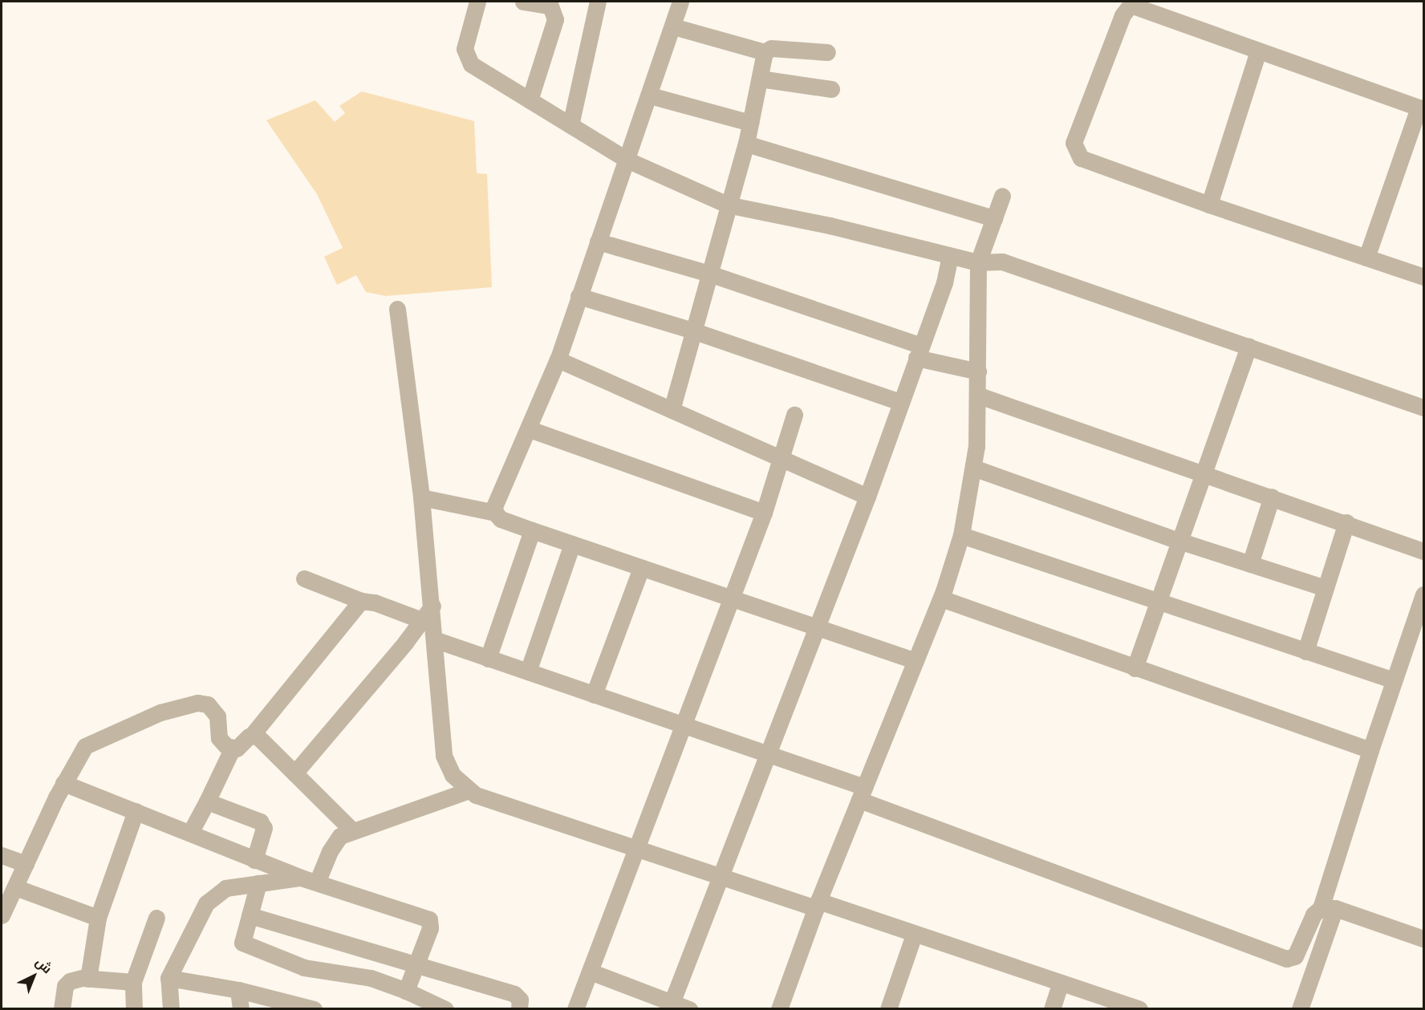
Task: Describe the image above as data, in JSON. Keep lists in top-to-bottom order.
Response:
{
  "north": "top right"
}
